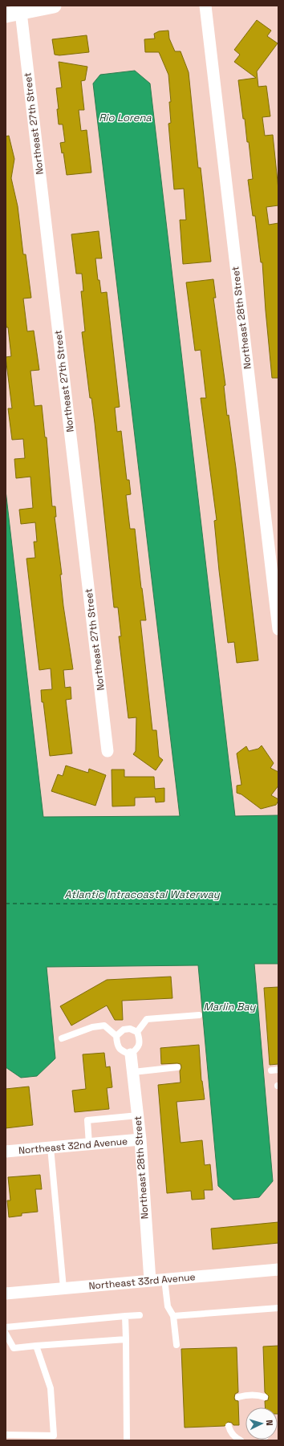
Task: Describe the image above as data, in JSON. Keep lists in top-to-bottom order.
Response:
{
  "streets": {
    "street": [
      "Northeast 27th Street",
      "Northeast 28th Street",
      "Northeast 32nd Avenue",
      "Northeast 33rd Avenue"
    ]
  },
  "crossings": [
    ["Northeast 28th Street", "Northeast 32nd Avenue"],
    ["Northeast 28th Street", "Northeast 33rd Avenue"]
  ],
  "water": ["Rio Lorena", "Atlantic Intracoastal Waterway", "Marlin Bay"],
  "north": "right"
}
